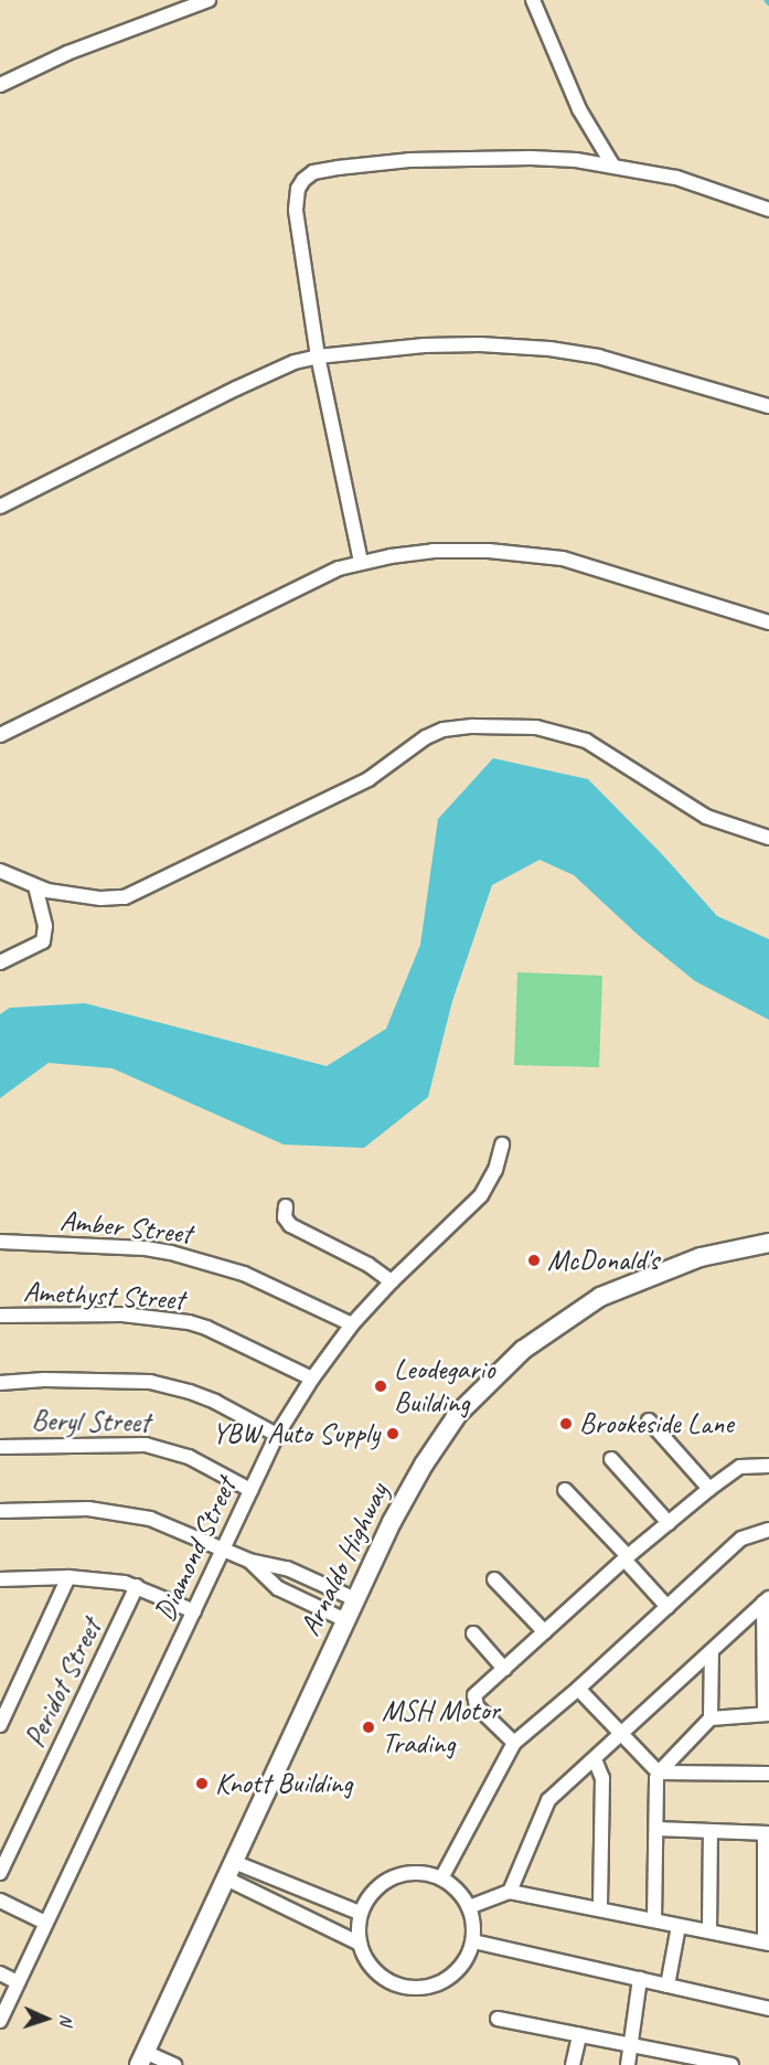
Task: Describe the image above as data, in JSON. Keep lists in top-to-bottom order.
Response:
{
  "streets": {
    "main road": ["Arnaldo Highway"],
    "street": [
      "Amber Street",
      "Amethyst Street",
      "Beryl Street",
      "Diamond Street",
      "Peridot Street"
    ]
  },
  "crossings": [
    ["Amber Street", "Diamond Street"],
    ["Amethyst Street", "Diamond Street"],
    ["Beryl Street", "Diamond Street"]
  ],
  "places": [
    "McDonald's",
    "Leodegario Building",
    "Brookeside Lane",
    "YBW Auto Supply",
    "MSH Motor Trading",
    "Knott Building"
  ],
  "north": "right"
}
